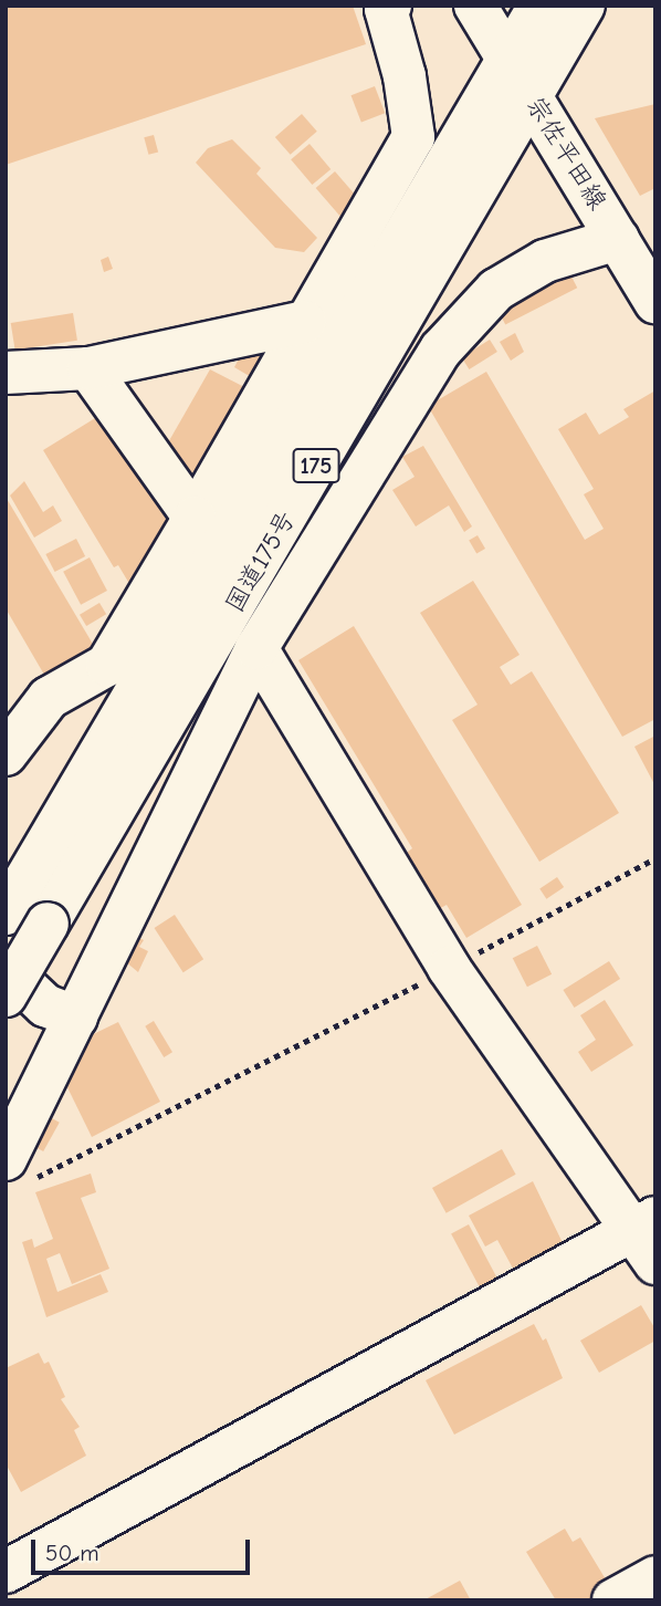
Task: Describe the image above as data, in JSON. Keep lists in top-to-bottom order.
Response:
{
  "streets": {
    "main road": ["宗佐平田線", "175", "国道175号"]
  },
  "crossings": [
    ["宗佐平田線", "国道175号"]
  ],
  "scale_bar": "50 m"
}
